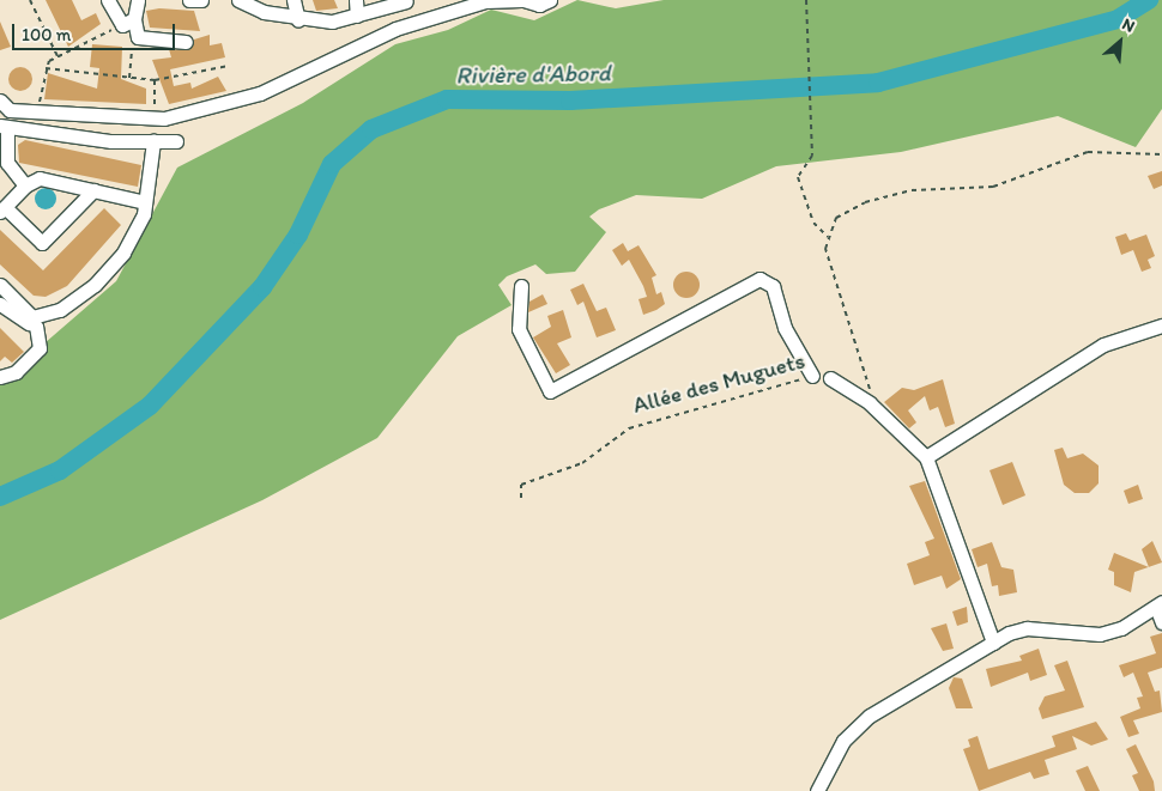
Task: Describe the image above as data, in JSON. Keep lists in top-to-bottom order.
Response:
{
  "streets": {
    "street": ["Allée des Muguets"]
  },
  "water": ["Rivière d'Abord"],
  "scale_bar": "100 m",
  "north": "top right"
}
